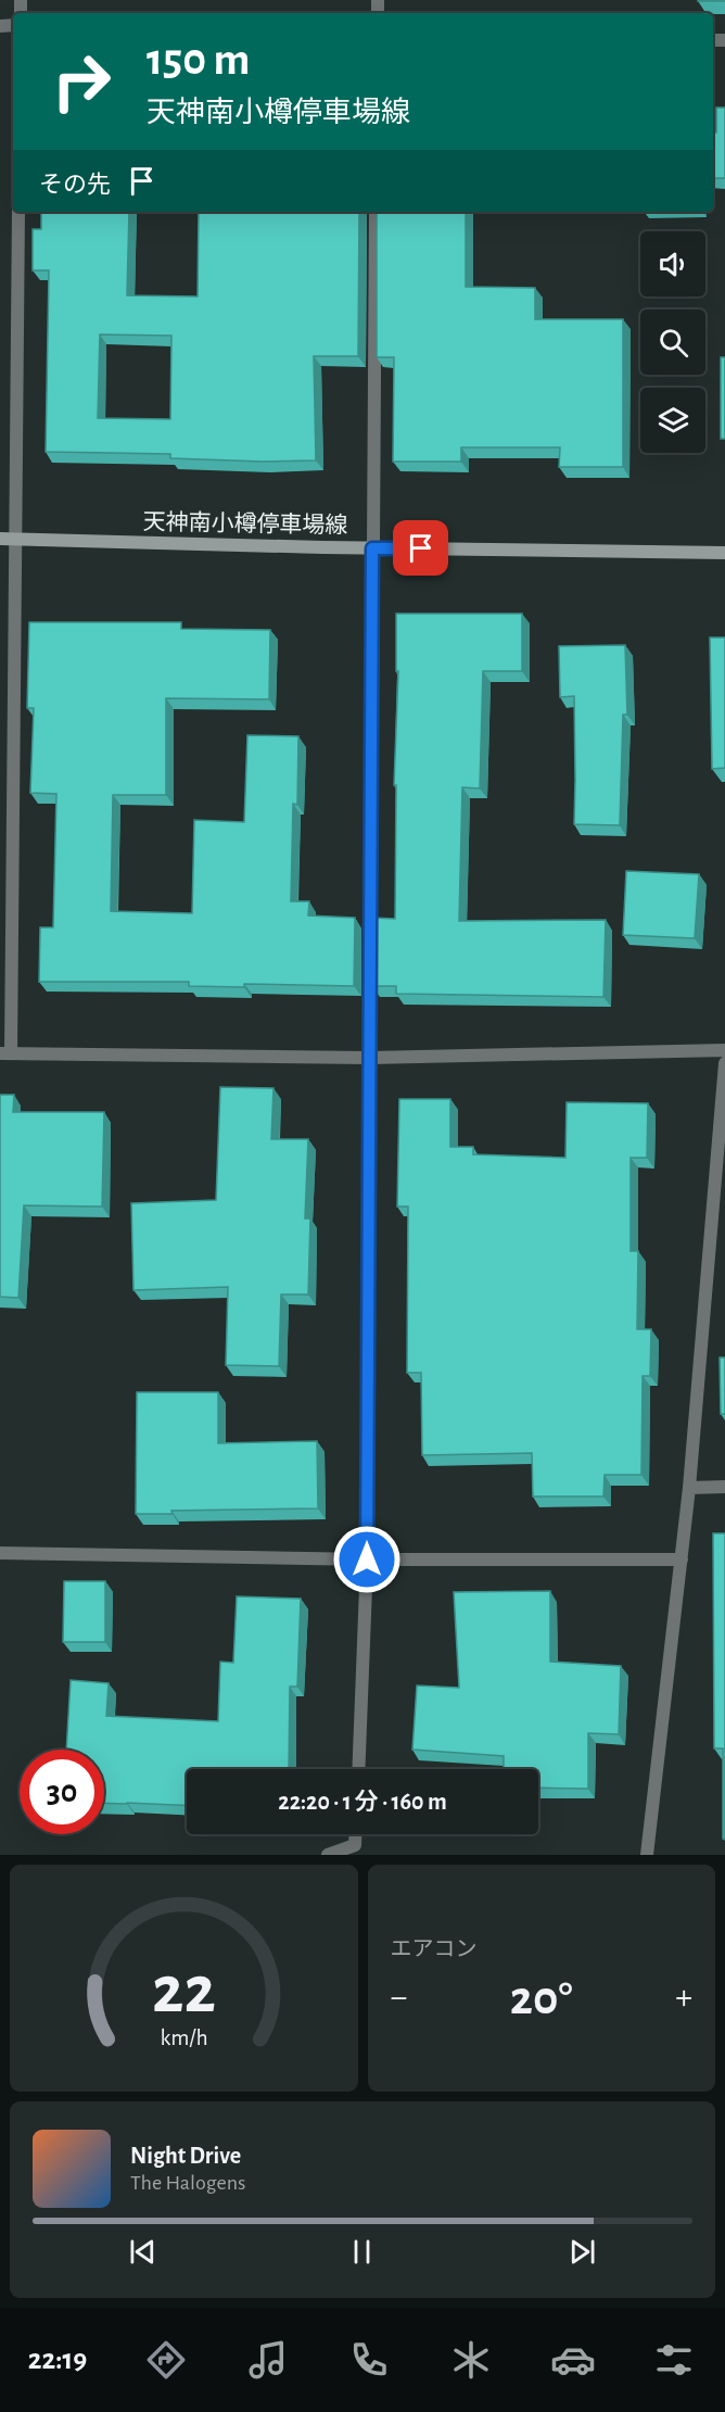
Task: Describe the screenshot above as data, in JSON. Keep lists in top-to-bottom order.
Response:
{
  "streets": {
    "main road": ["天神南小樽停車場線"]
  },
  "page": {
    "turn": ["150 m", "天神南小樽停車場線"],
    "then": "その先",
    "limit": "30",
    "trip": "22:20 · 1 分 · 160 m",
    "tile": "エアコン",
    "heat": ["−", "20°", "+"],
    "song": ["Night Drive", "The Halogens"],
    "tabs": "22:19",
    "gauge": ["22", "km/h"]
  }
}
